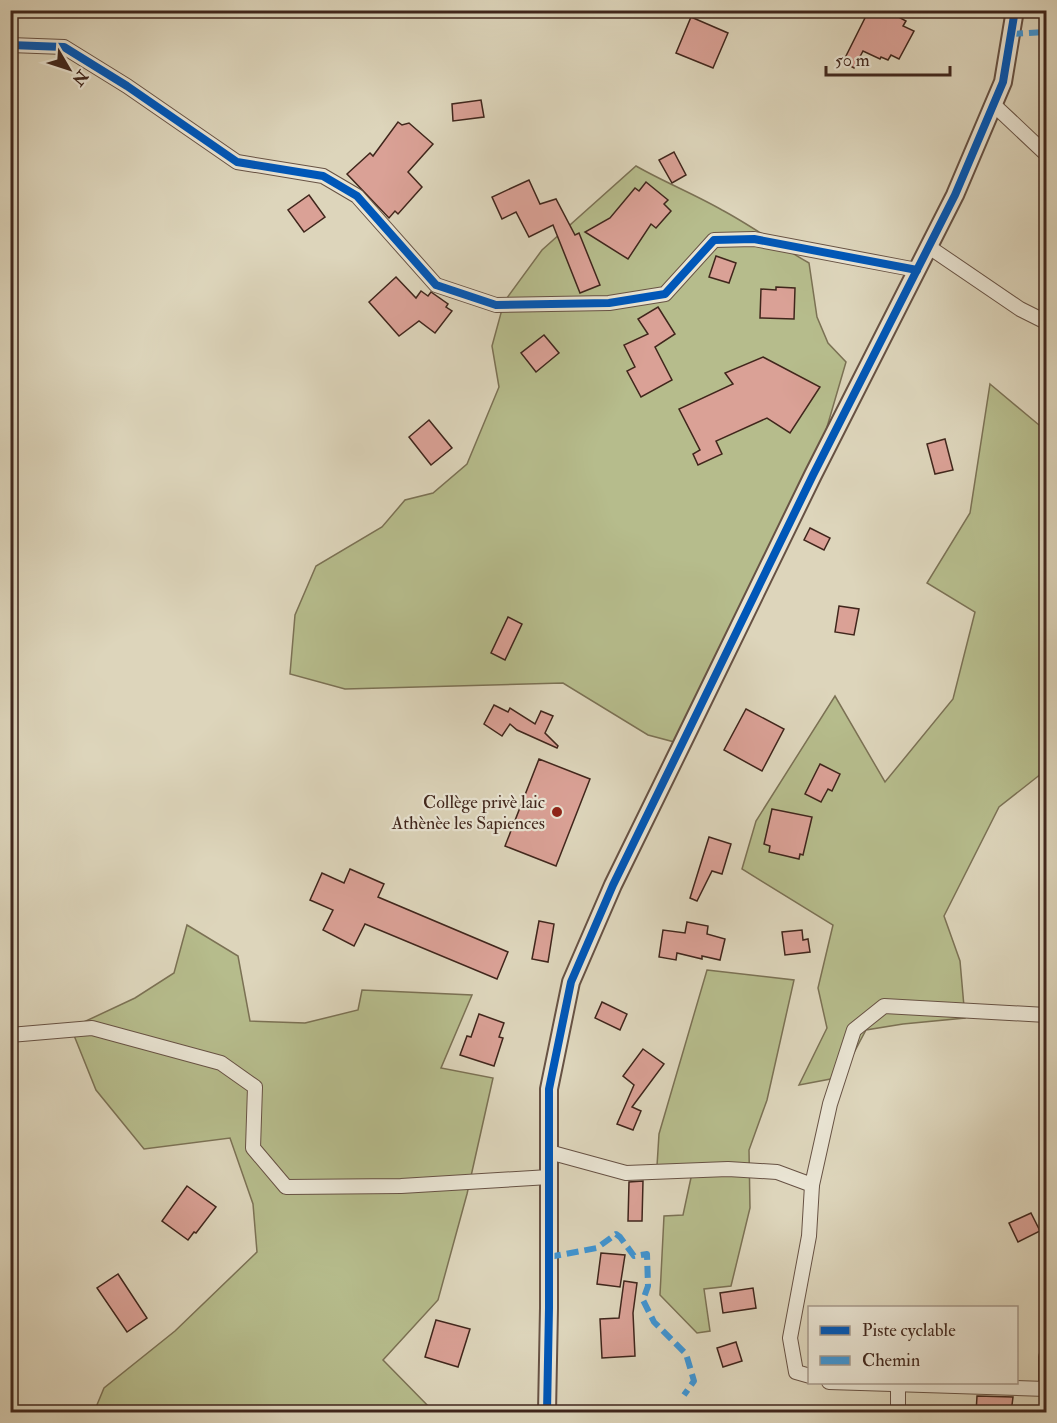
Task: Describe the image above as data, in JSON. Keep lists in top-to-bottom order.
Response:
{
  "places": ["Collège privè laic Athènèe les Sapiences"],
  "legend": ["Piste cyclable", "Chemin"],
  "scale_bar": "50 m",
  "north": "bottom right"
}
